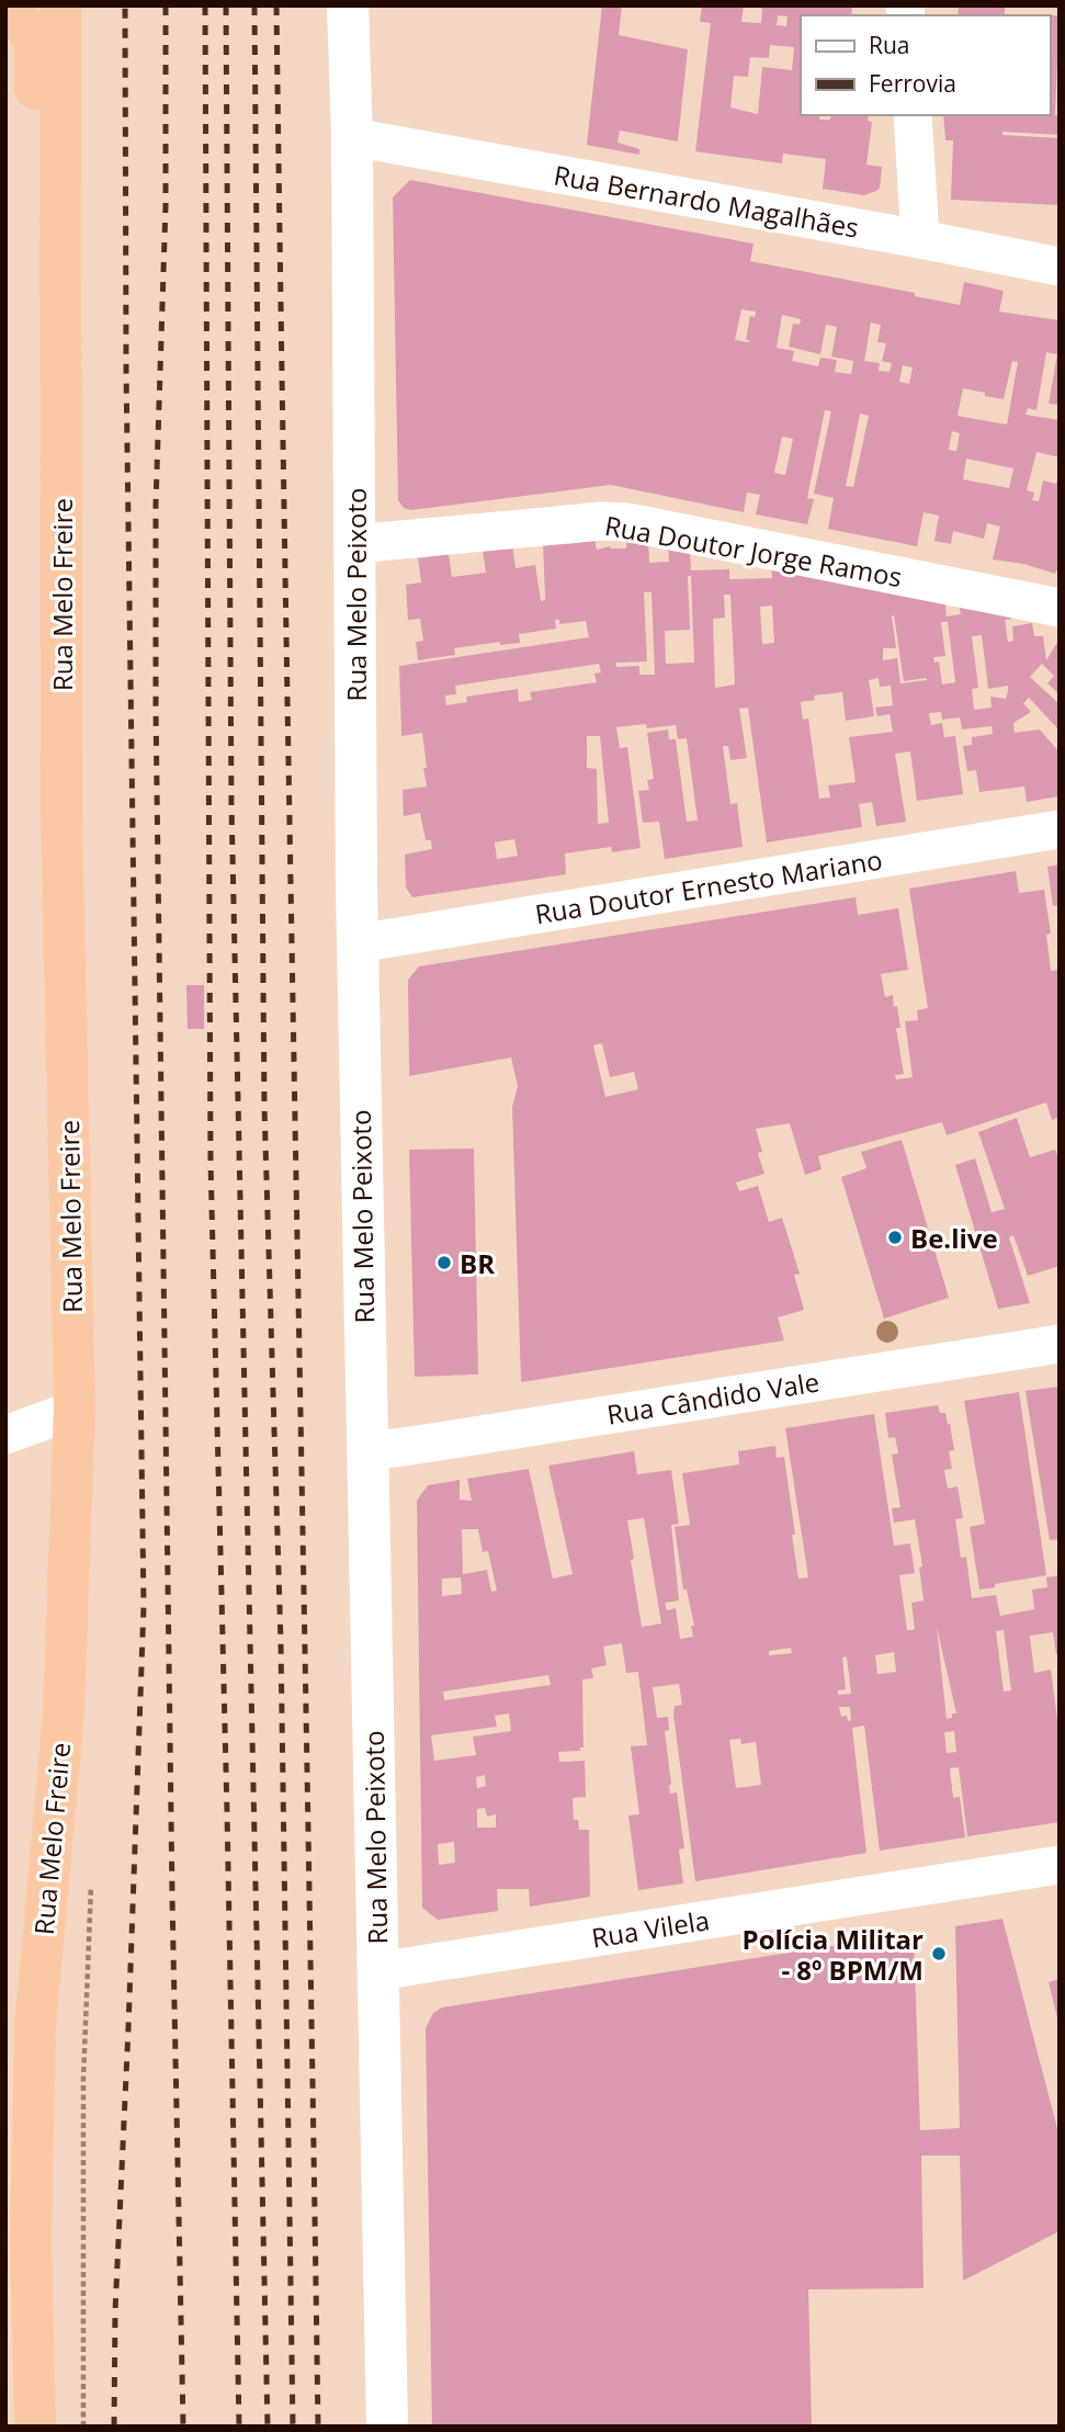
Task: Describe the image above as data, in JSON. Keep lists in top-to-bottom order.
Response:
{
  "streets": {
    "highway": ["Rua Melo Freire"],
    "main road": ["Rua Melo Peixoto"],
    "street": [
      "Rua Bernardo Magalhães",
      "Rua Doutor Jorge Ramos",
      "Rua Doutor Ernesto Mariano",
      "Rua Cândido Vale",
      "Rua Vilela"
    ]
  },
  "crossings": [
    ["Rua Bernardo Magalhães", "Rua Melo Peixoto"],
    ["Rua Doutor Jorge Ramos", "Rua Melo Peixoto"],
    ["Rua Melo Peixoto", "Rua Doutor Ernesto Mariano"],
    ["Rua Melo Peixoto", "Rua Cândido Vale"],
    ["Rua Melo Peixoto", "Rua Vilela"]
  ],
  "places": ["Be.live", "BR", "Polícia Militar - 8º BPM/M"],
  "legend": ["Rua", "Ferrovia"]
}
